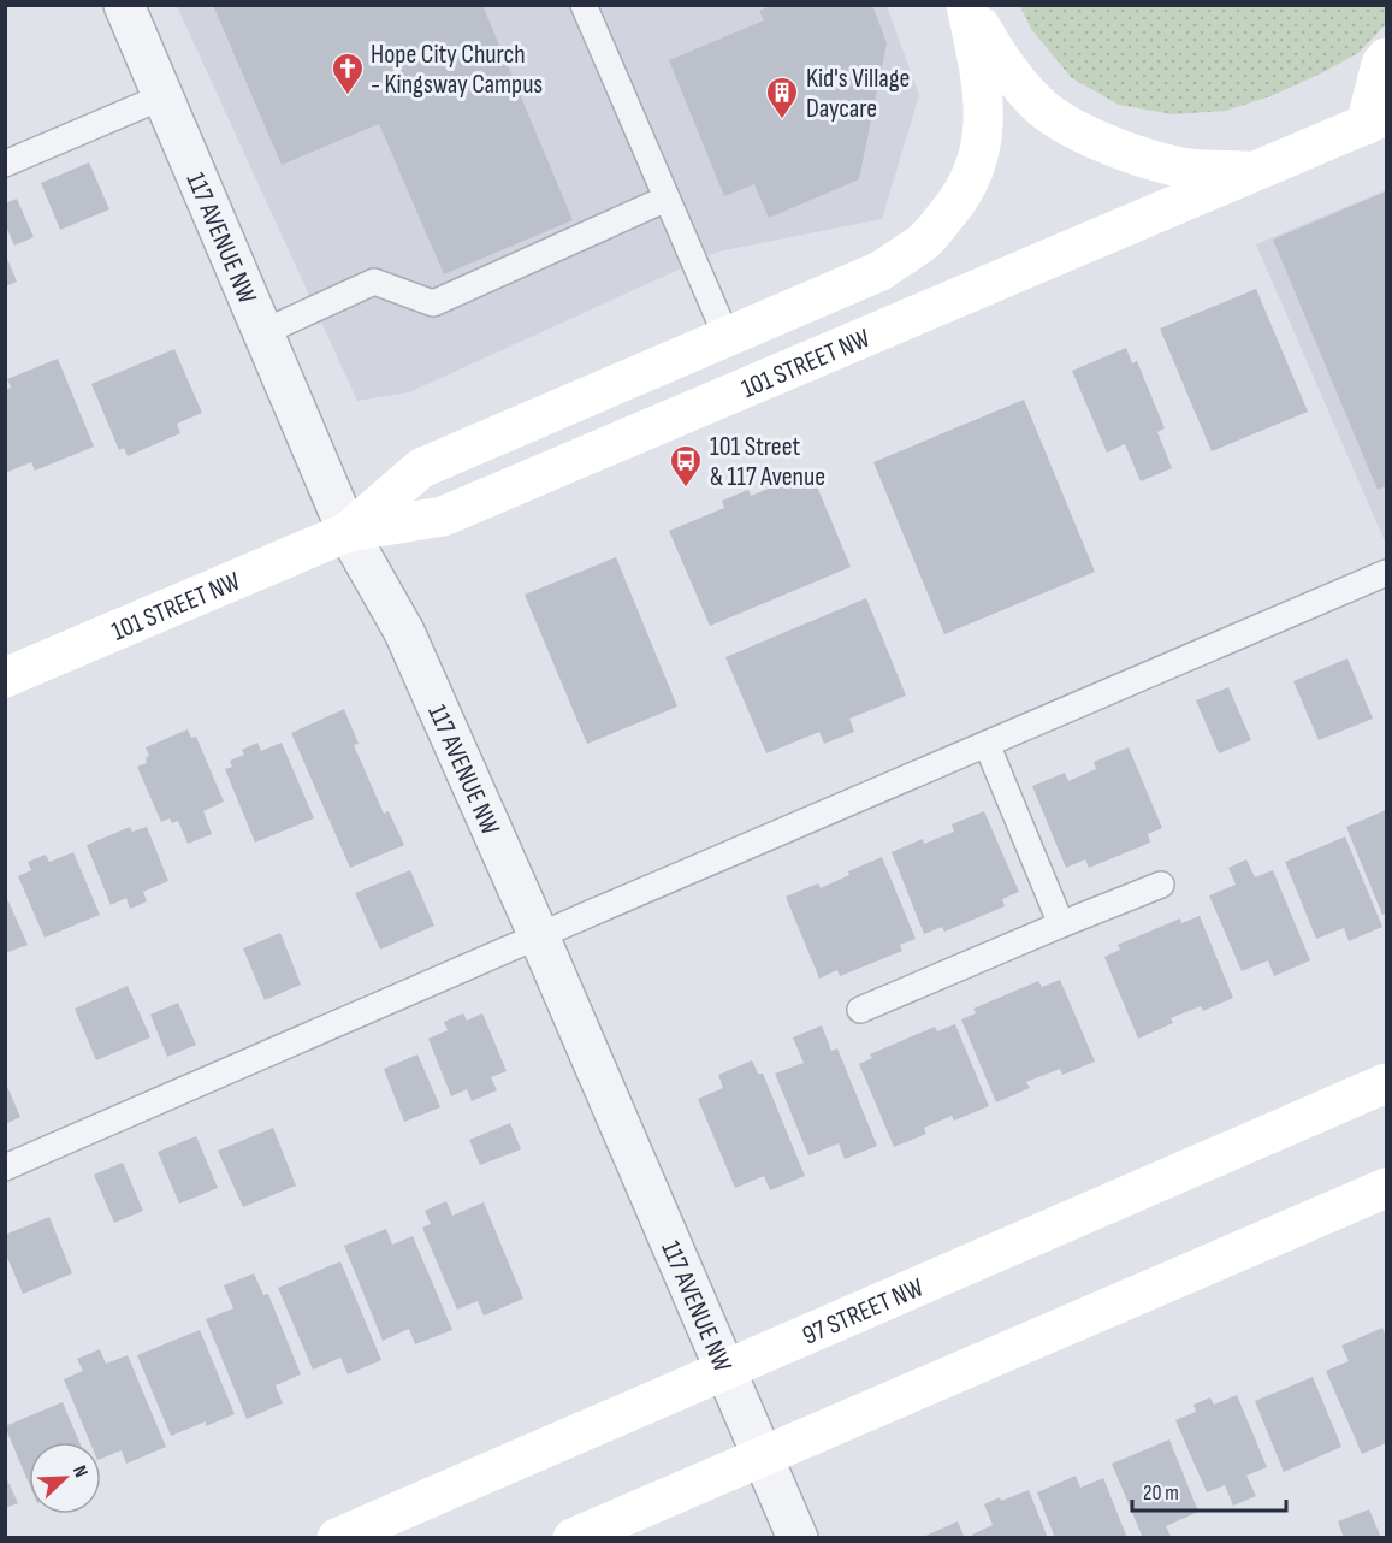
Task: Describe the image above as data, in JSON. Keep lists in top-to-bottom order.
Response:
{
  "streets": {
    "main road": ["101 STREET NW", "97 STREET NW"],
    "street": ["117 AVENUE NW"]
  },
  "crossings": [
    ["117 AVENUE NW", "101 STREET NW"],
    ["117 AVENUE NW", "97 STREET NW"]
  ],
  "places": {
    "church": ["Hope City Church - Kingsway Campus"],
    "building": ["Kid's Village Daycare"],
    "bus stop": ["101 Street & 117 Avenue"]
  },
  "scale_bar": "20 m",
  "north": "top right"
}
